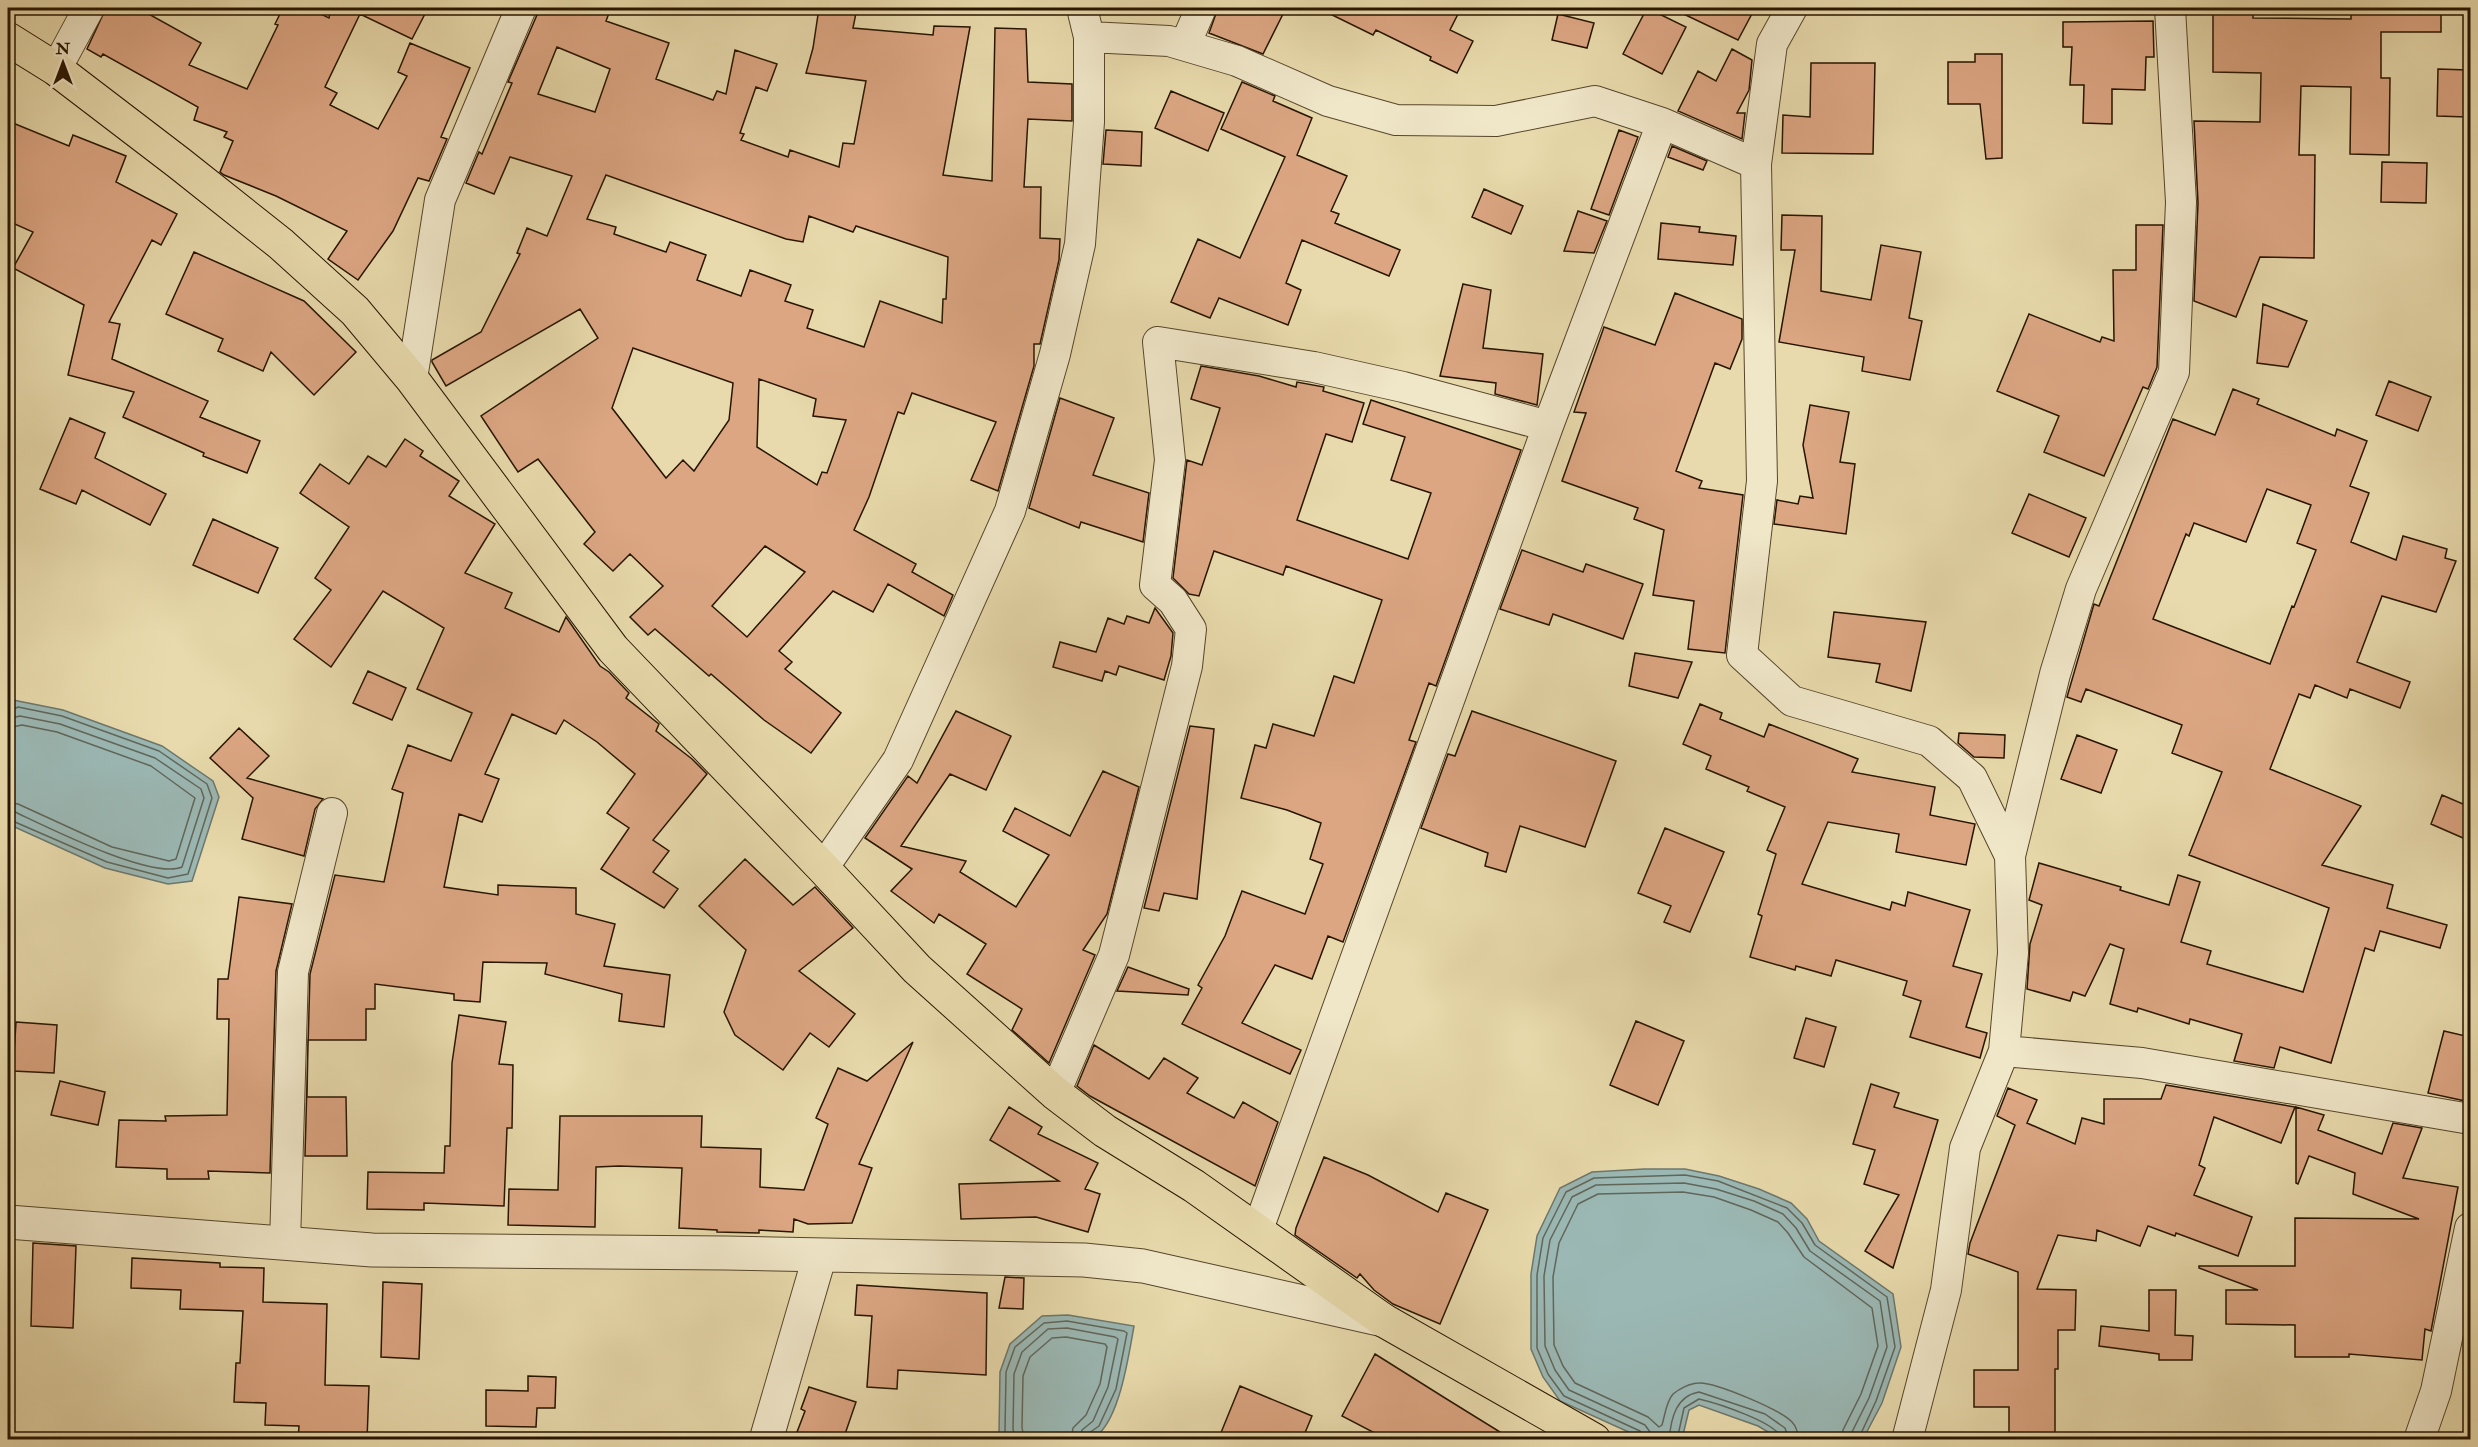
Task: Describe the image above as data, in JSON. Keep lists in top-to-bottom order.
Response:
{
  "north": "top"
}
